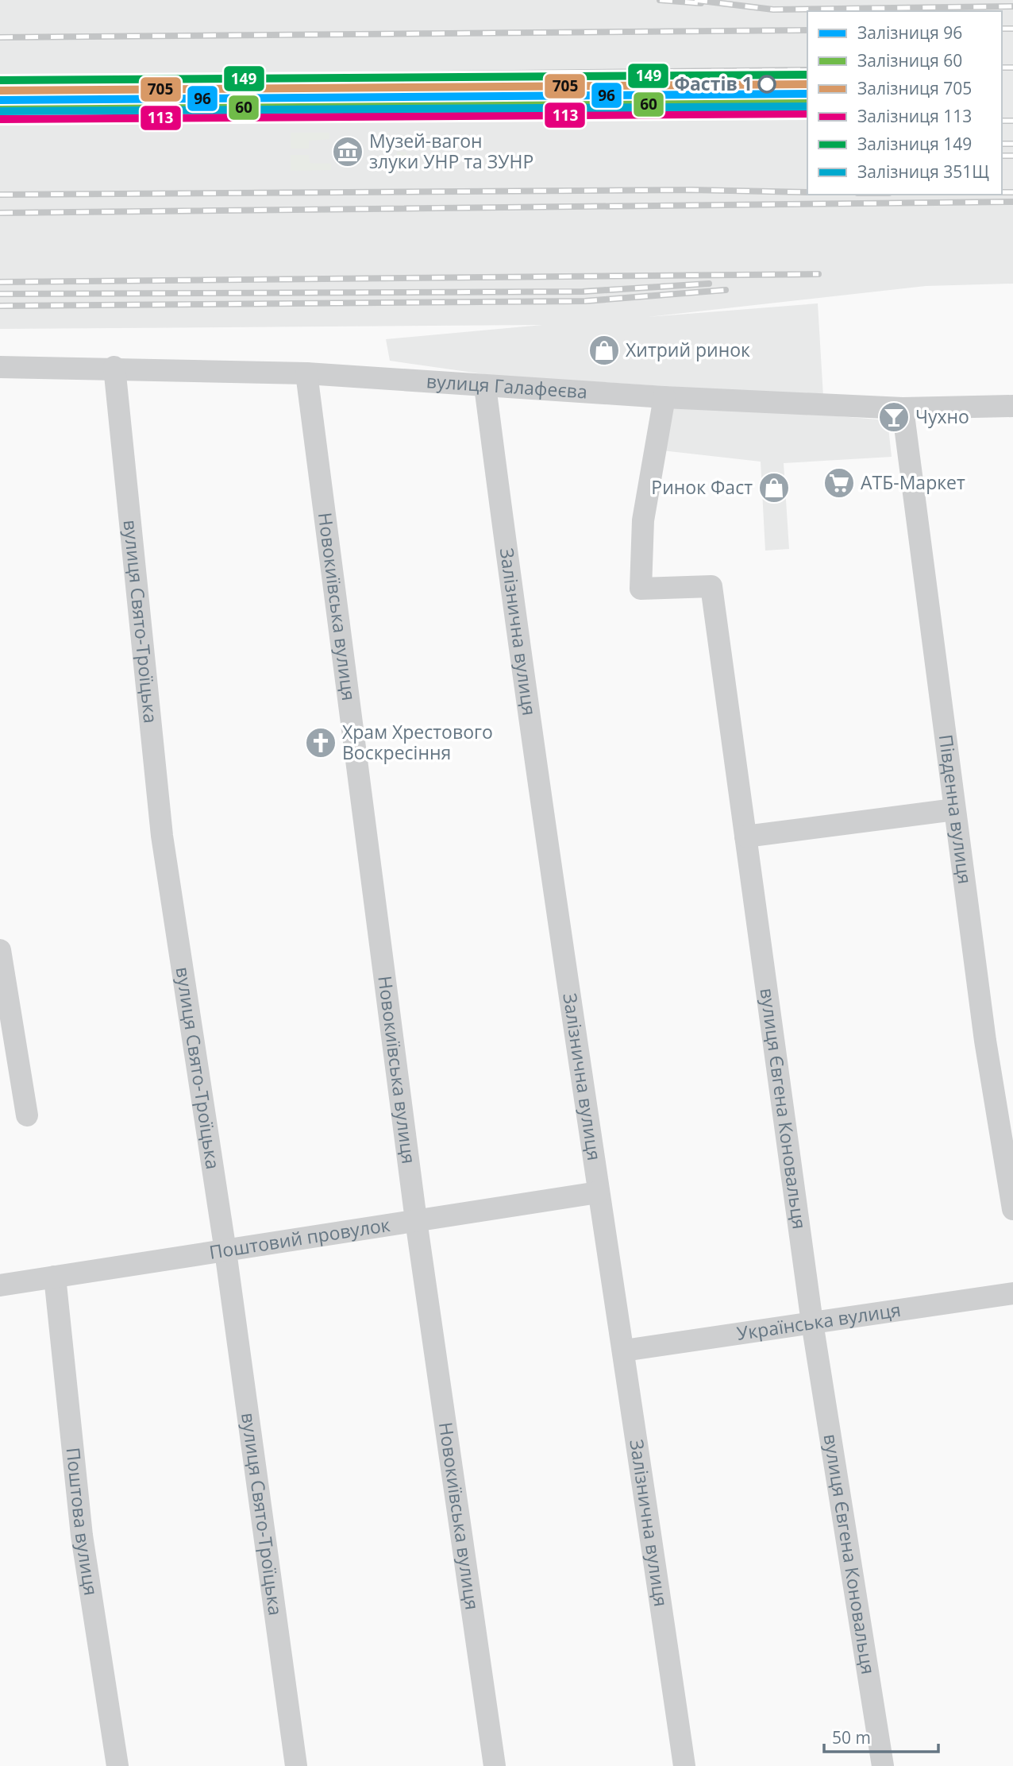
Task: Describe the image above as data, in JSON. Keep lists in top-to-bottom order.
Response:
{
  "streets": {
    "street": [
      "вулиця Галафеєва",
      "Новокиївська вулиця",
      "вулиця Свято-Троїцька",
      "Залізнична вулиця",
      "Південна вулиця",
      "вулиця Євгена Коновальця",
      "Поштовий провулок",
      "Українська вулиця",
      "Поштова вулиця"
    ]
  },
  "crossings": [
    ["вулиця Галафеєва", "Новокиївська вулиця"],
    ["вулиця Галафеєва", "вулиця Свято-Троїцька"],
    ["вулиця Галафеєва", "Залізнична вулиця"],
    ["вулиця Галафеєва", "Південна вулиця"],
    ["вулиця Галафеєва", "вулиця Євгена Коновальця"],
    ["Новокиївська вулиця", "Поштовий провулок"],
    ["вулиця Свято-Троїцька", "Поштовий провулок"],
    ["Залізнична вулиця", "Поштовий провулок"],
    ["Залізнична вулиця", "Українська вулиця"],
    ["вулиця Євгена Коновальця", "Українська вулиця"],
    ["Поштовий провулок", "Поштова вулиця"]
  ],
  "places": {
    "other": ["Фастів 1"],
    "museum": ["Музей-вагон злуки УНР та ЗУНР"],
    "shop": ["Хитрий ринок", "Ринок Фаст"],
    "bar": ["Чухно"],
    "supermarket": ["АТБ-Маркет"],
    "church": ["Храм Хрестового Воскресіння"]
  },
  "lines": [
    "rail line 149",
    "rail line 705",
    "rail line 96",
    "rail line 60",
    "rail line 351Щ",
    "rail line 113"
  ],
  "legend": [
    "Залізниця 96",
    "Залізниця 60",
    "Залізниця 705",
    "Залізниця 113",
    "Залізниця 149",
    "Залізниця 351Щ"
  ],
  "scale_bar": "50 m"
}
